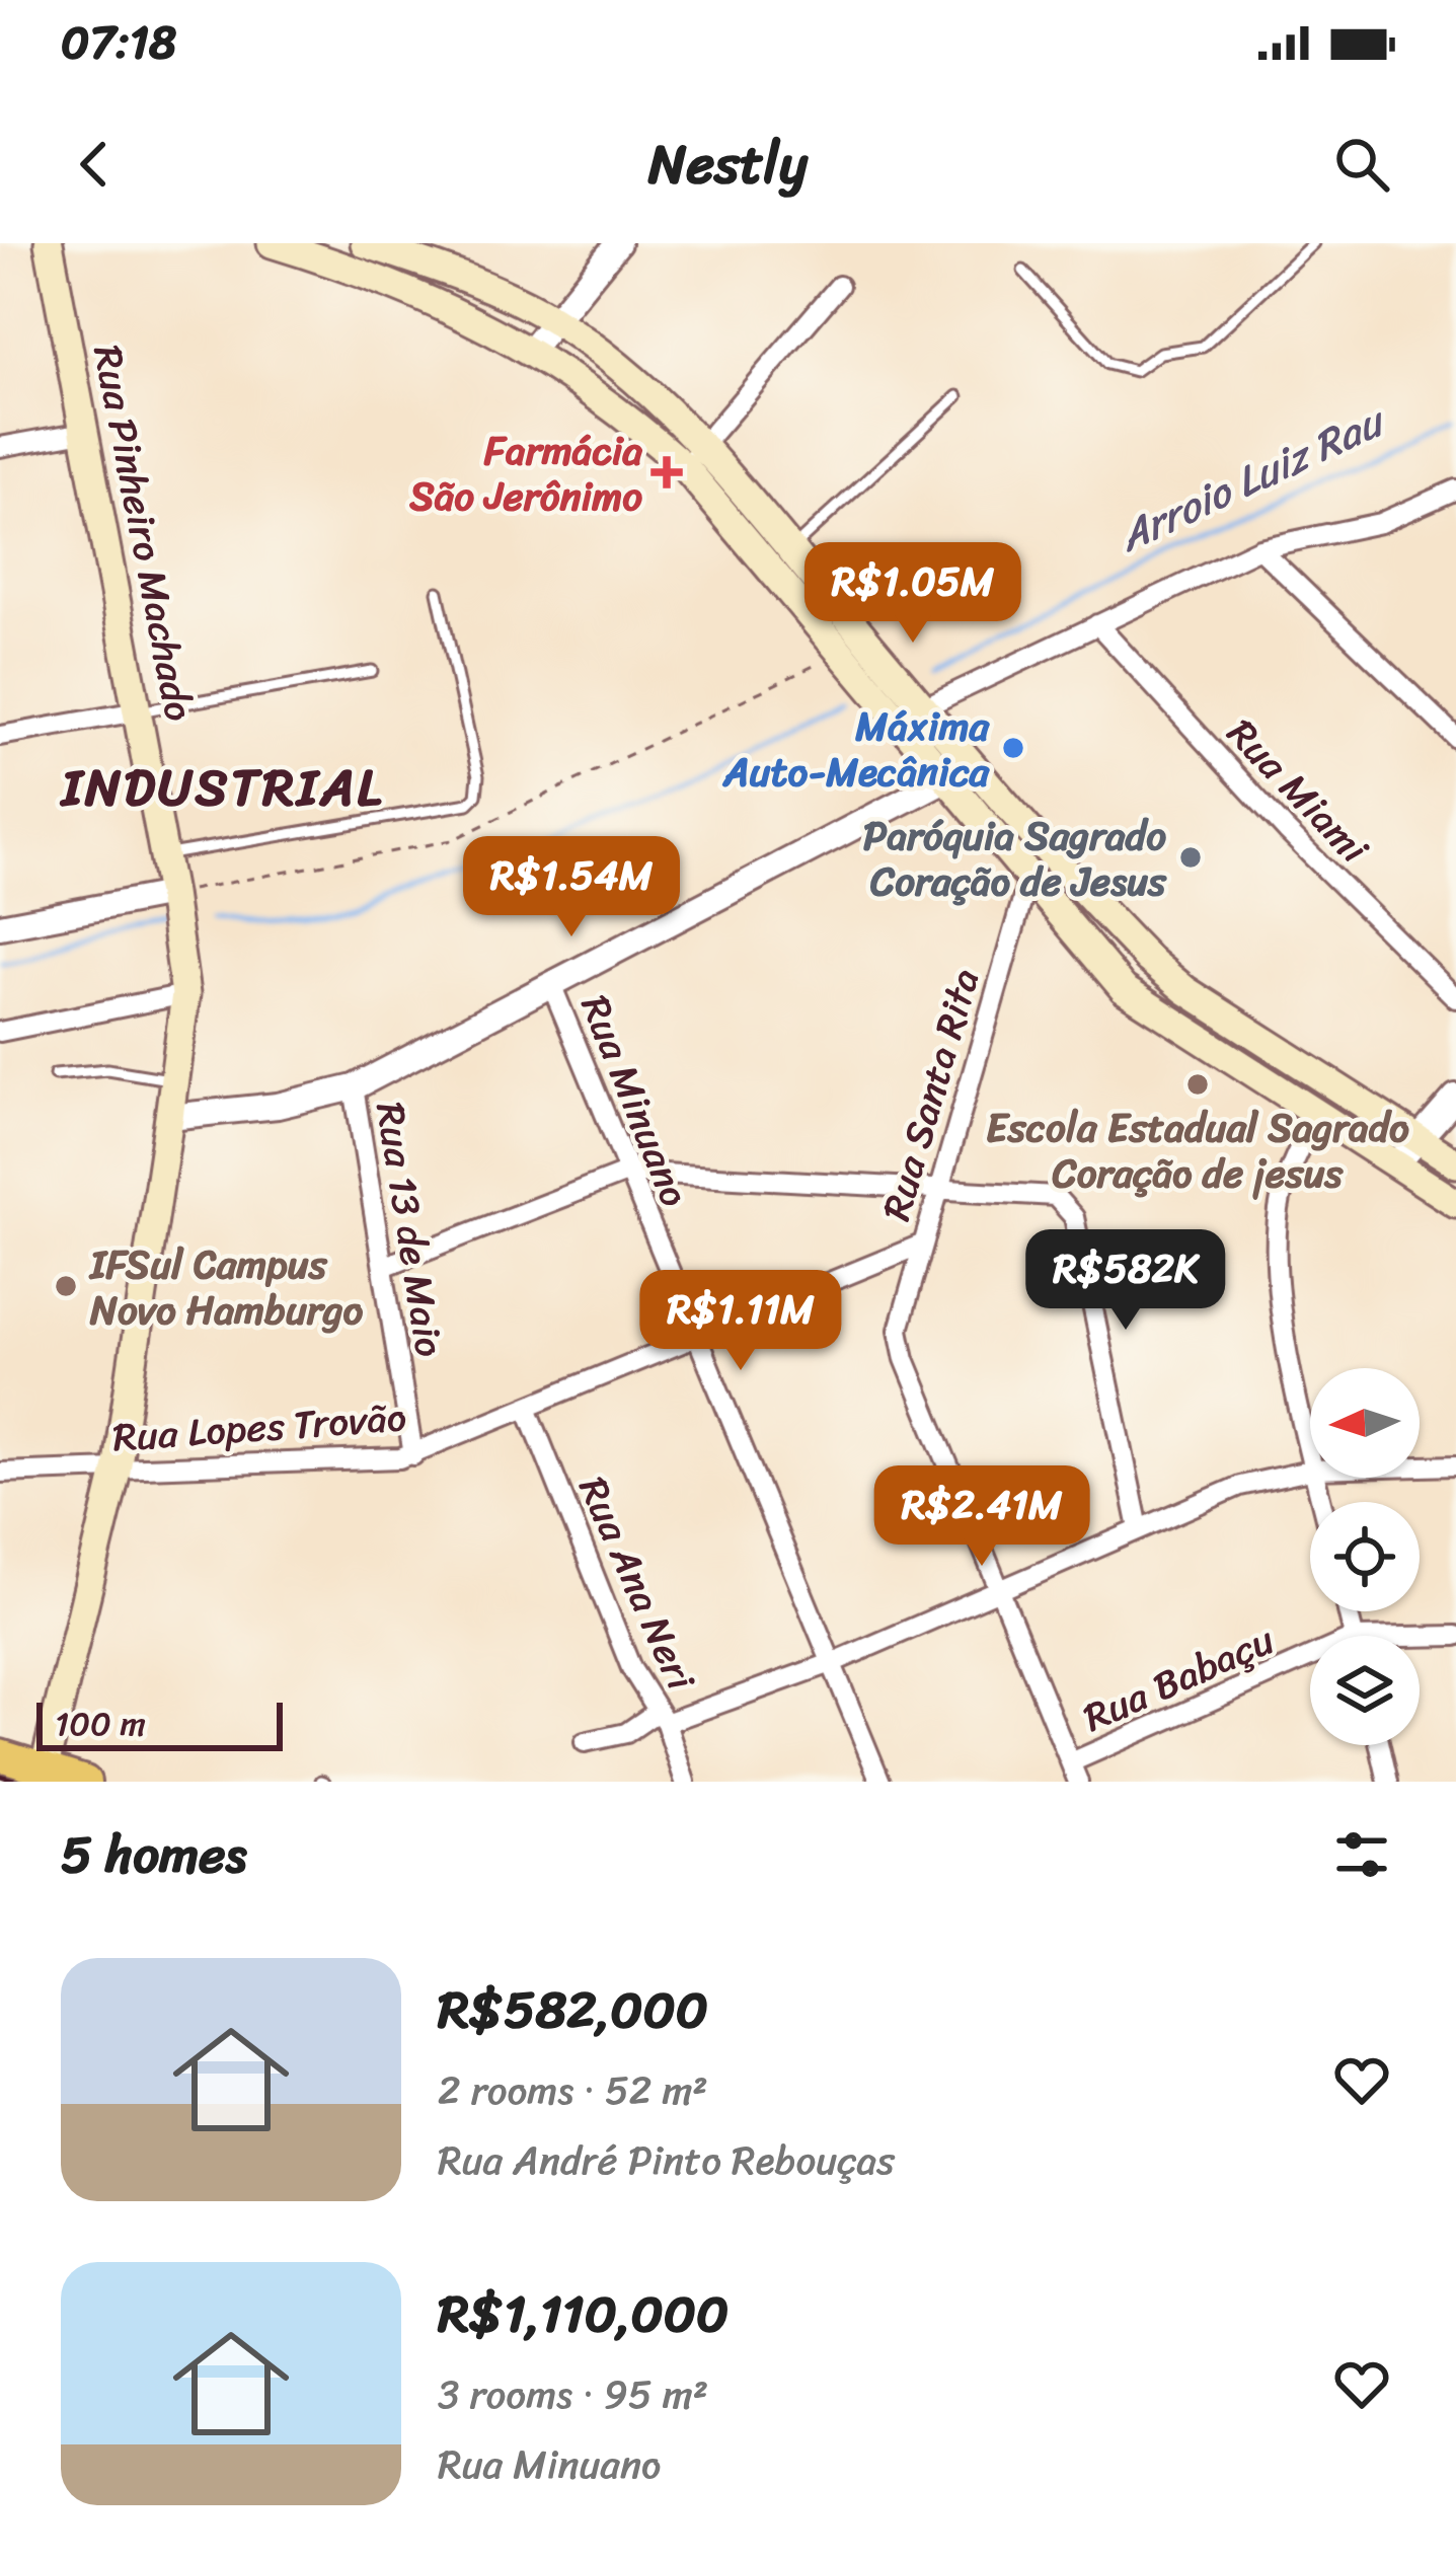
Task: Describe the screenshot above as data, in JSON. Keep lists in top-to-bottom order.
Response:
{
  "streets": {
    "main road": ["Rua Pinheiro Machado"],
    "street": [
      "Rua Miami",
      "Rua Santa Rita",
      "Rua Minuano",
      "Rua 13 de Maio",
      "Rua Lopes Trovão",
      "Rua Ana Neri",
      "Rua Babaçu"
    ]
  },
  "crossings": [
    ["Rua Pinheiro Machado", "Rua Lopes Trovão"],
    ["Rua Santa Rita", "Rua Lopes Trovão"],
    ["Rua Minuano", "Rua Lopes Trovão"],
    ["Rua 13 de Maio", "Rua Lopes Trovão"],
    ["Rua Lopes Trovão", "Rua Ana Neri"]
  ],
  "districts": ["INDUSTRIAL"],
  "water": ["Arroio Luiz Rau"],
  "places": {
    "health": ["Farmácia São Jerônimo"],
    "other": [
      "Máxima Auto-Mecânica",
      "Paróquia Sagrado Coração de Jesus",
      "Escola Estadual Sagrado Coração de jesus",
      "IFSul Campus Novo Hamburgo"
    ]
  },
  "scale_bar": "100 m",
  "north": "left",
  "page": {
    "status": "07:18",
    "header": "Nestly",
    "price": [
      "R$1.05M",
      "R$1.54M",
      "R$582K",
      "R$1.11M",
      "R$2.41M"
    ],
    "scale": "100 m",
    "heading": "5 homes",
    "list": [
      {
        "name": "R$582,000",
        "note": "2 rooms · 52 m² · Rua André Pinto Rebouças"
      },
      {
        "name": "R$1,110,000",
        "note": "3 rooms · 95 m² · Rua Minuano"
      }
    ]
  }
}
